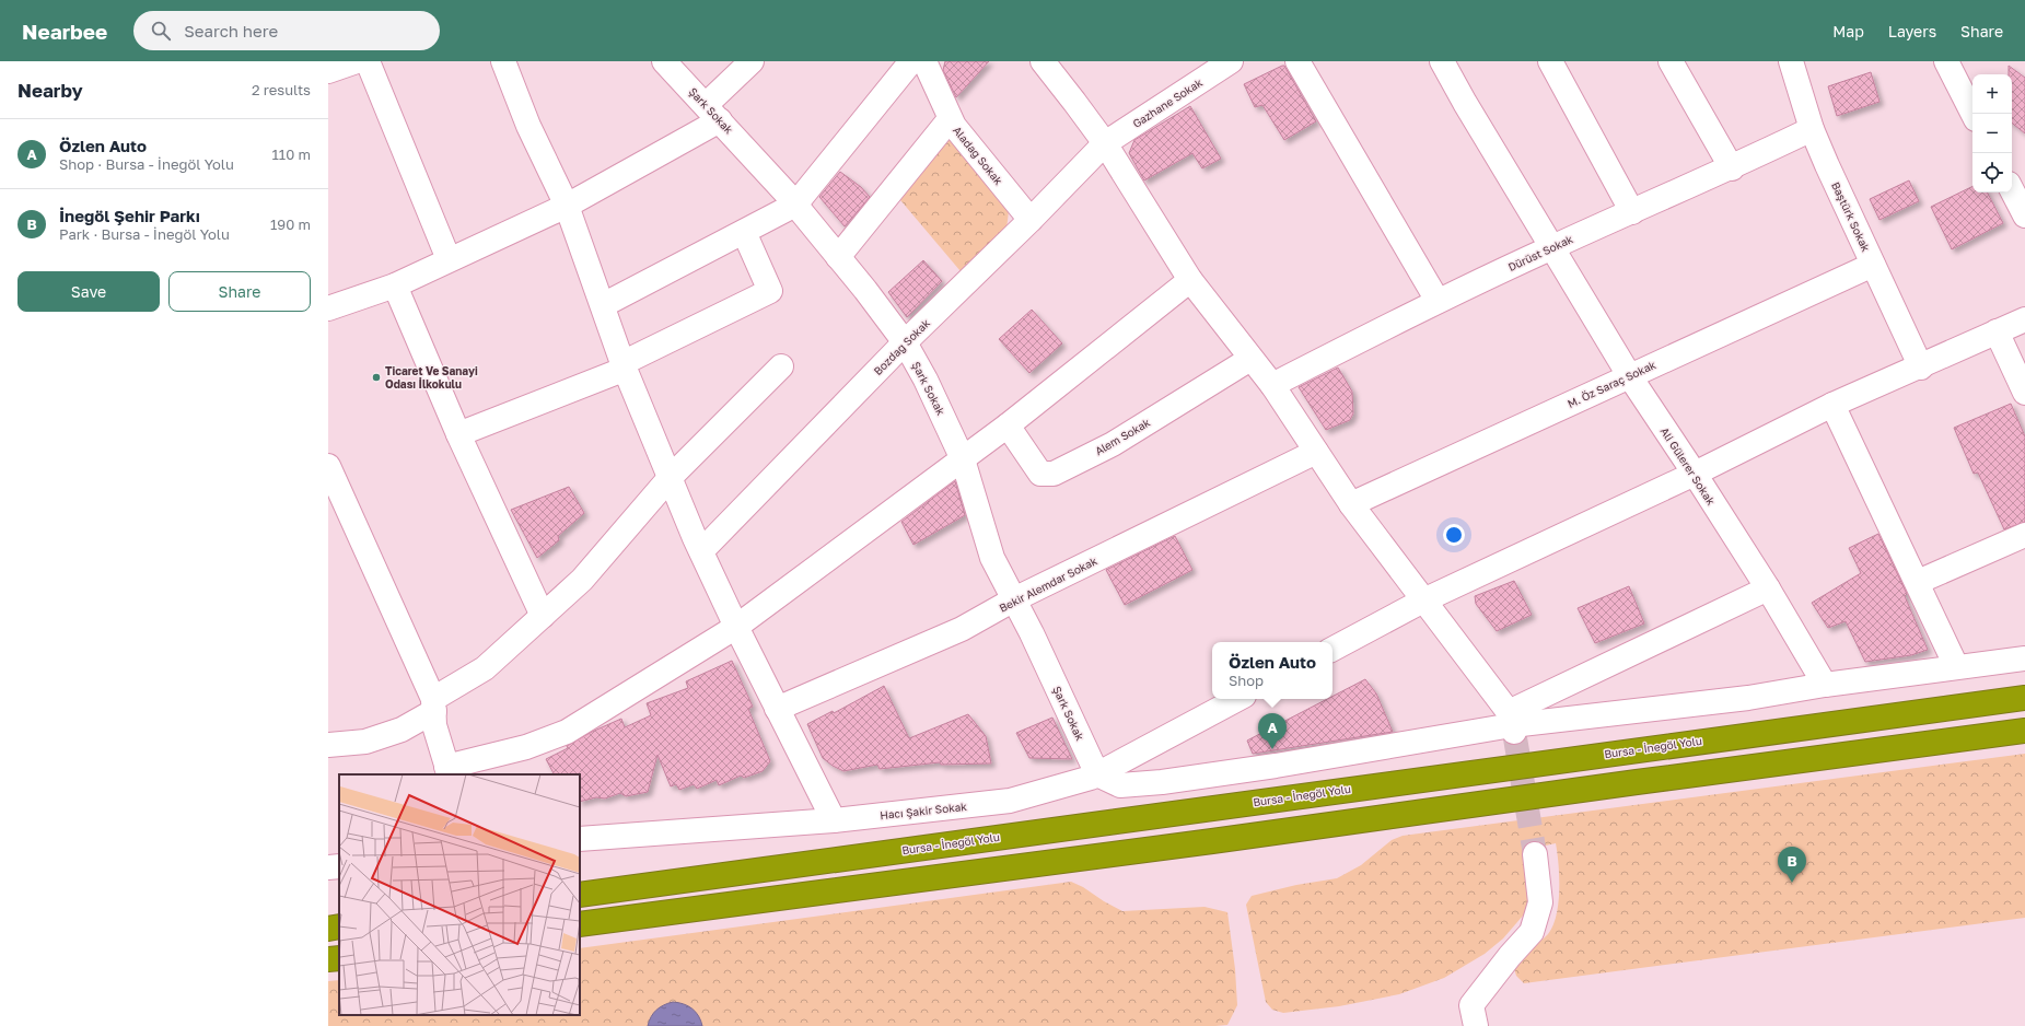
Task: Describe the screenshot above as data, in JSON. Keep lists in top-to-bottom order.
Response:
{
  "streets": {
    "highway": ["Bursa - İnegöl Yolu"],
    "street": [
      "Gazhane Sokak",
      "Şark Sokak",
      "Aladağ Sokak",
      "Baştürk Sokak",
      "Dürüst Sokak",
      "Bozdağ Sokak",
      "M. Öz Saraç Sokak",
      "Alem Sokak",
      "Ali Gülerer Sokak",
      "Bekir Alemdar Sokak",
      "Hacı Şakir Sokak"
    ]
  },
  "crossings": [
    ["Gazhane Sokak", "Bozdağ Sokak"],
    ["Şark Sokak", "Bozdağ Sokak"],
    ["Şark Sokak", "Bekir Alemdar Sokak"],
    ["Şark Sokak", "Hacı Şakir Sokak"],
    ["Aladağ Sokak", "Bozdağ Sokak"],
    ["Baştürk Sokak", "Dürüst Sokak"],
    ["Baştürk Sokak", "M. Öz Saraç Sokak"],
    ["Dürüst Sokak", "Ali Gülerer Sokak"],
    ["M. Öz Saraç Sokak", "Ali Gülerer Sokak"]
  ],
  "places": ["Ticaret Ve Sanayi Odası İlkokulu"],
  "page": {
    "header": "Nearbee",
    "search": "Search here",
    "nav": ["Map", "Layers", "Share"],
    "heading": ["Nearby", "2 results"],
    "map_buttons": ["+", "−"],
    "list": [
      {
        "mark": "A",
        "name": "Özlen Auto",
        "note": "Shop · Bursa - İnegöl Yolu",
        "value": "110 m"
      },
      {
        "mark": "B",
        "name": "İnegöl Şehir Parkı",
        "note": "Park · Bursa - İnegöl Yolu",
        "value": "190 m"
      }
    ],
    "buttons": ["Save", "Share"],
    "popup": ["Özlen Auto", "Shop"],
    "pins": ["A", "B"]
  }
}
